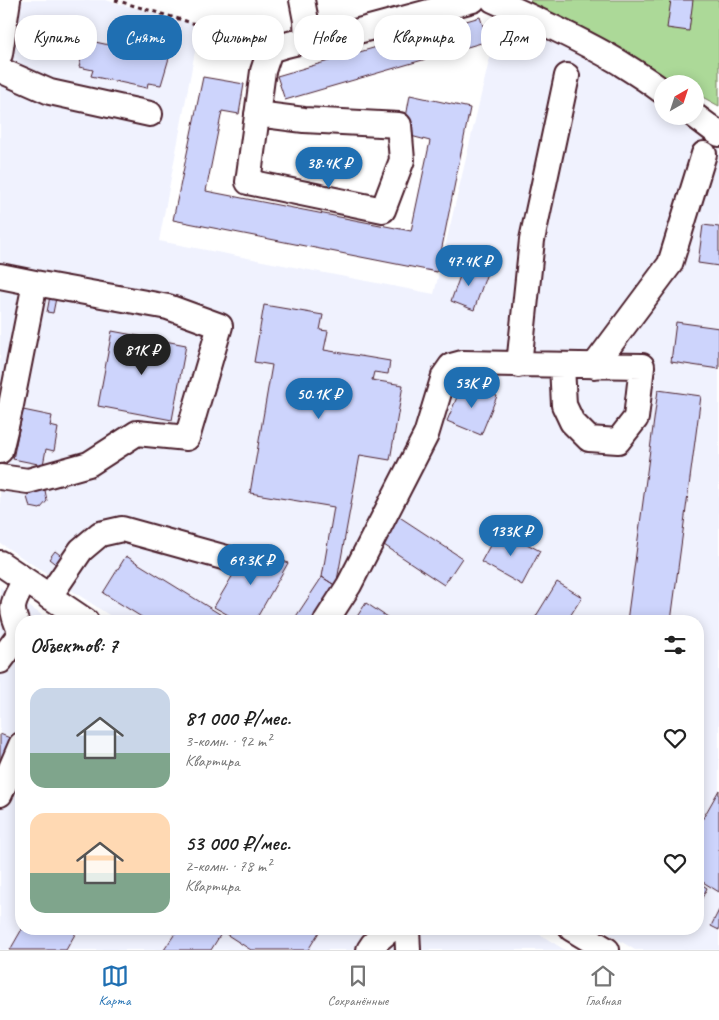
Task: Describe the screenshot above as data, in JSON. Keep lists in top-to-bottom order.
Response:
{
  "north": "top right",
  "page": {
    "chip": [
      "Купить",
      "Снять",
      "Фильтры",
      "Новое",
      "Квартира",
      "Дом"
    ],
    "price": [
      "38.4K ₽",
      "47.4K ₽",
      "81K ₽",
      "53K ₽",
      "50.1K ₽",
      "133K ₽",
      "69.3K ₽"
    ],
    "heading": "Объектов: 7",
    "list": [
      {
        "name": "81 000 ₽/мес.",
        "note": "3-комн. · 92 m² · Квартира"
      },
      {
        "name": "53 000 ₽/мес.",
        "note": "2-комн. · 78 m² · Квартира"
      }
    ],
    "tabs": ["Карта", "Сохранённые", "Главная"]
  }
}
